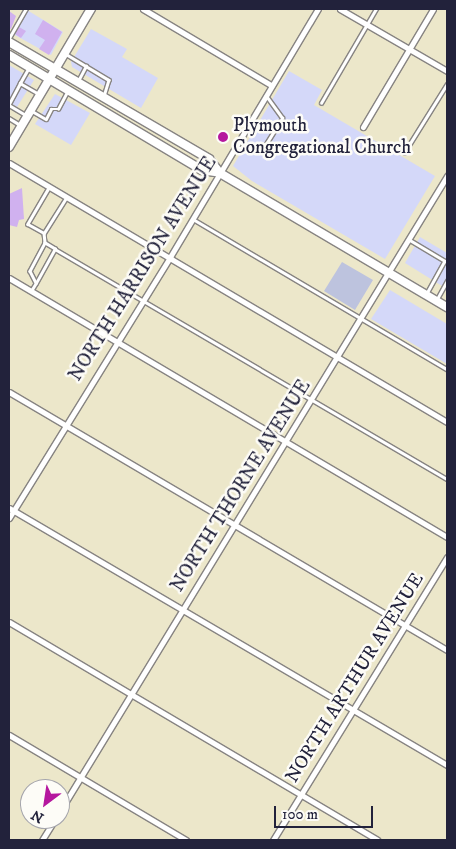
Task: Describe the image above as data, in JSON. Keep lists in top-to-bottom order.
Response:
{
  "streets": {
    "street": ["NORTH HARRISON AVENUE", "NORTH THORNE AVENUE", "NORTH ARTHUR AVENUE"]
  },
  "places": ["Plymouth Congregational Church"],
  "scale_bar": "100 m",
  "north": "bottom left"
}
